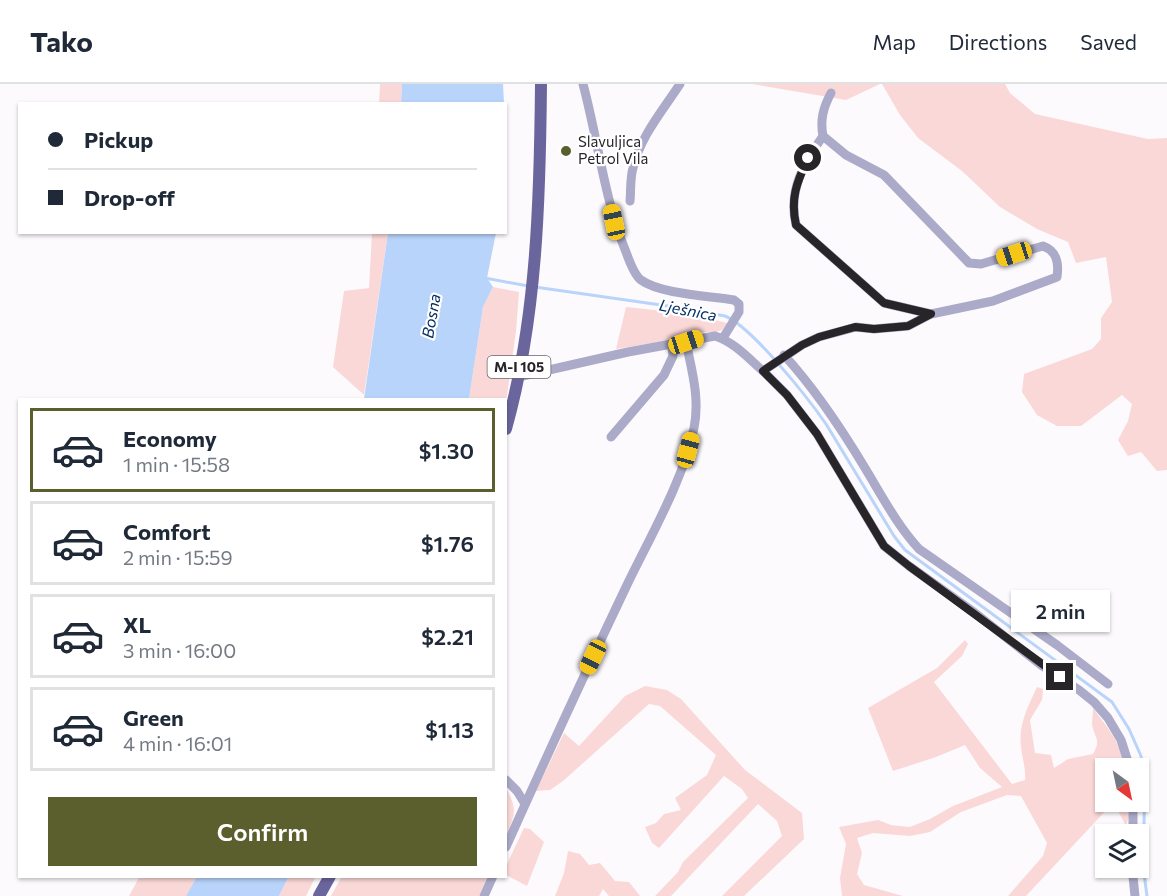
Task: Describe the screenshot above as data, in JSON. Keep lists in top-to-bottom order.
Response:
{
  "streets": {
    "main road": ["M-I 105"]
  },
  "water": ["Lješnica", "Bosna"],
  "places": ["Slavuljica Petrol Vila"],
  "north": "bottom right",
  "page": {
    "header": "Tako",
    "nav": ["Map", "Directions", "Saved"],
    "banner": ["Pickup", "Drop-off"],
    "list": [
      {
        "name": "Economy",
        "note": "1 min · 15:58",
        "value": "$1.30"
      },
      {
        "name": "Comfort",
        "note": "2 min · 15:59",
        "value": "$1.76"
      },
      {
        "name": "XL",
        "note": "3 min · 16:00",
        "value": "$2.21"
      },
      {
        "name": "Green",
        "note": "4 min · 16:01",
        "value": "$1.13"
      }
    ],
    "bubble": "2 min",
    "buttons": "Confirm"
  }
}
